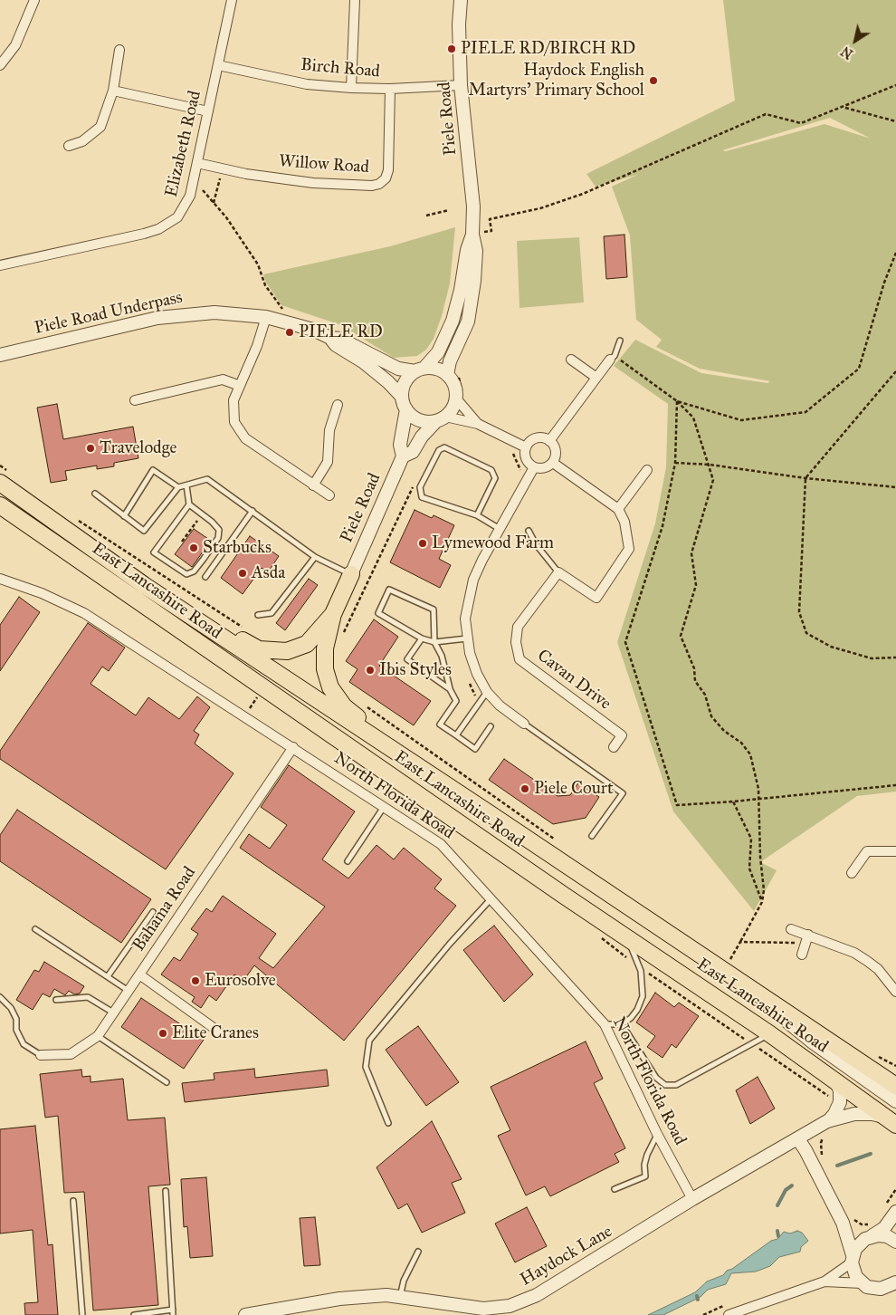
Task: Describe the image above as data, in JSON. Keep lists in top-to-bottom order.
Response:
{
  "streets": {
    "highway": ["East Lancashire Road"],
    "street": [
      "Birch Road",
      "Piele Road",
      "Elizabeth Road",
      "Willow Road",
      "Piele Road Underpass",
      "Cavan Drive",
      "North Florida Road",
      "Bahama Road",
      "Haydock Lane"
    ]
  },
  "crossings": [
    ["Birch Road", "Piele Road"],
    ["Birch Road", "Elizabeth Road"],
    ["Birch Road", "Willow Road"],
    ["Piele Road", "Piele Road Underpass"],
    ["Elizabeth Road", "Willow Road"],
    ["East Lancashire Road", "Haydock Lane"],
    ["North Florida Road", "Bahama Road"],
    ["North Florida Road", "Haydock Lane"]
  ],
  "places": [
    "PIELE RD/BIRCH RD",
    "Haydock English Martyrs' Primary School",
    "PIELE RD",
    "Travelodge",
    "Lymewood Farm",
    "Starbucks",
    "Asda",
    "Ibis Styles",
    "Piele Court",
    "Eurosolve",
    "Elite Cranes"
  ],
  "north": "bottom left"
}
